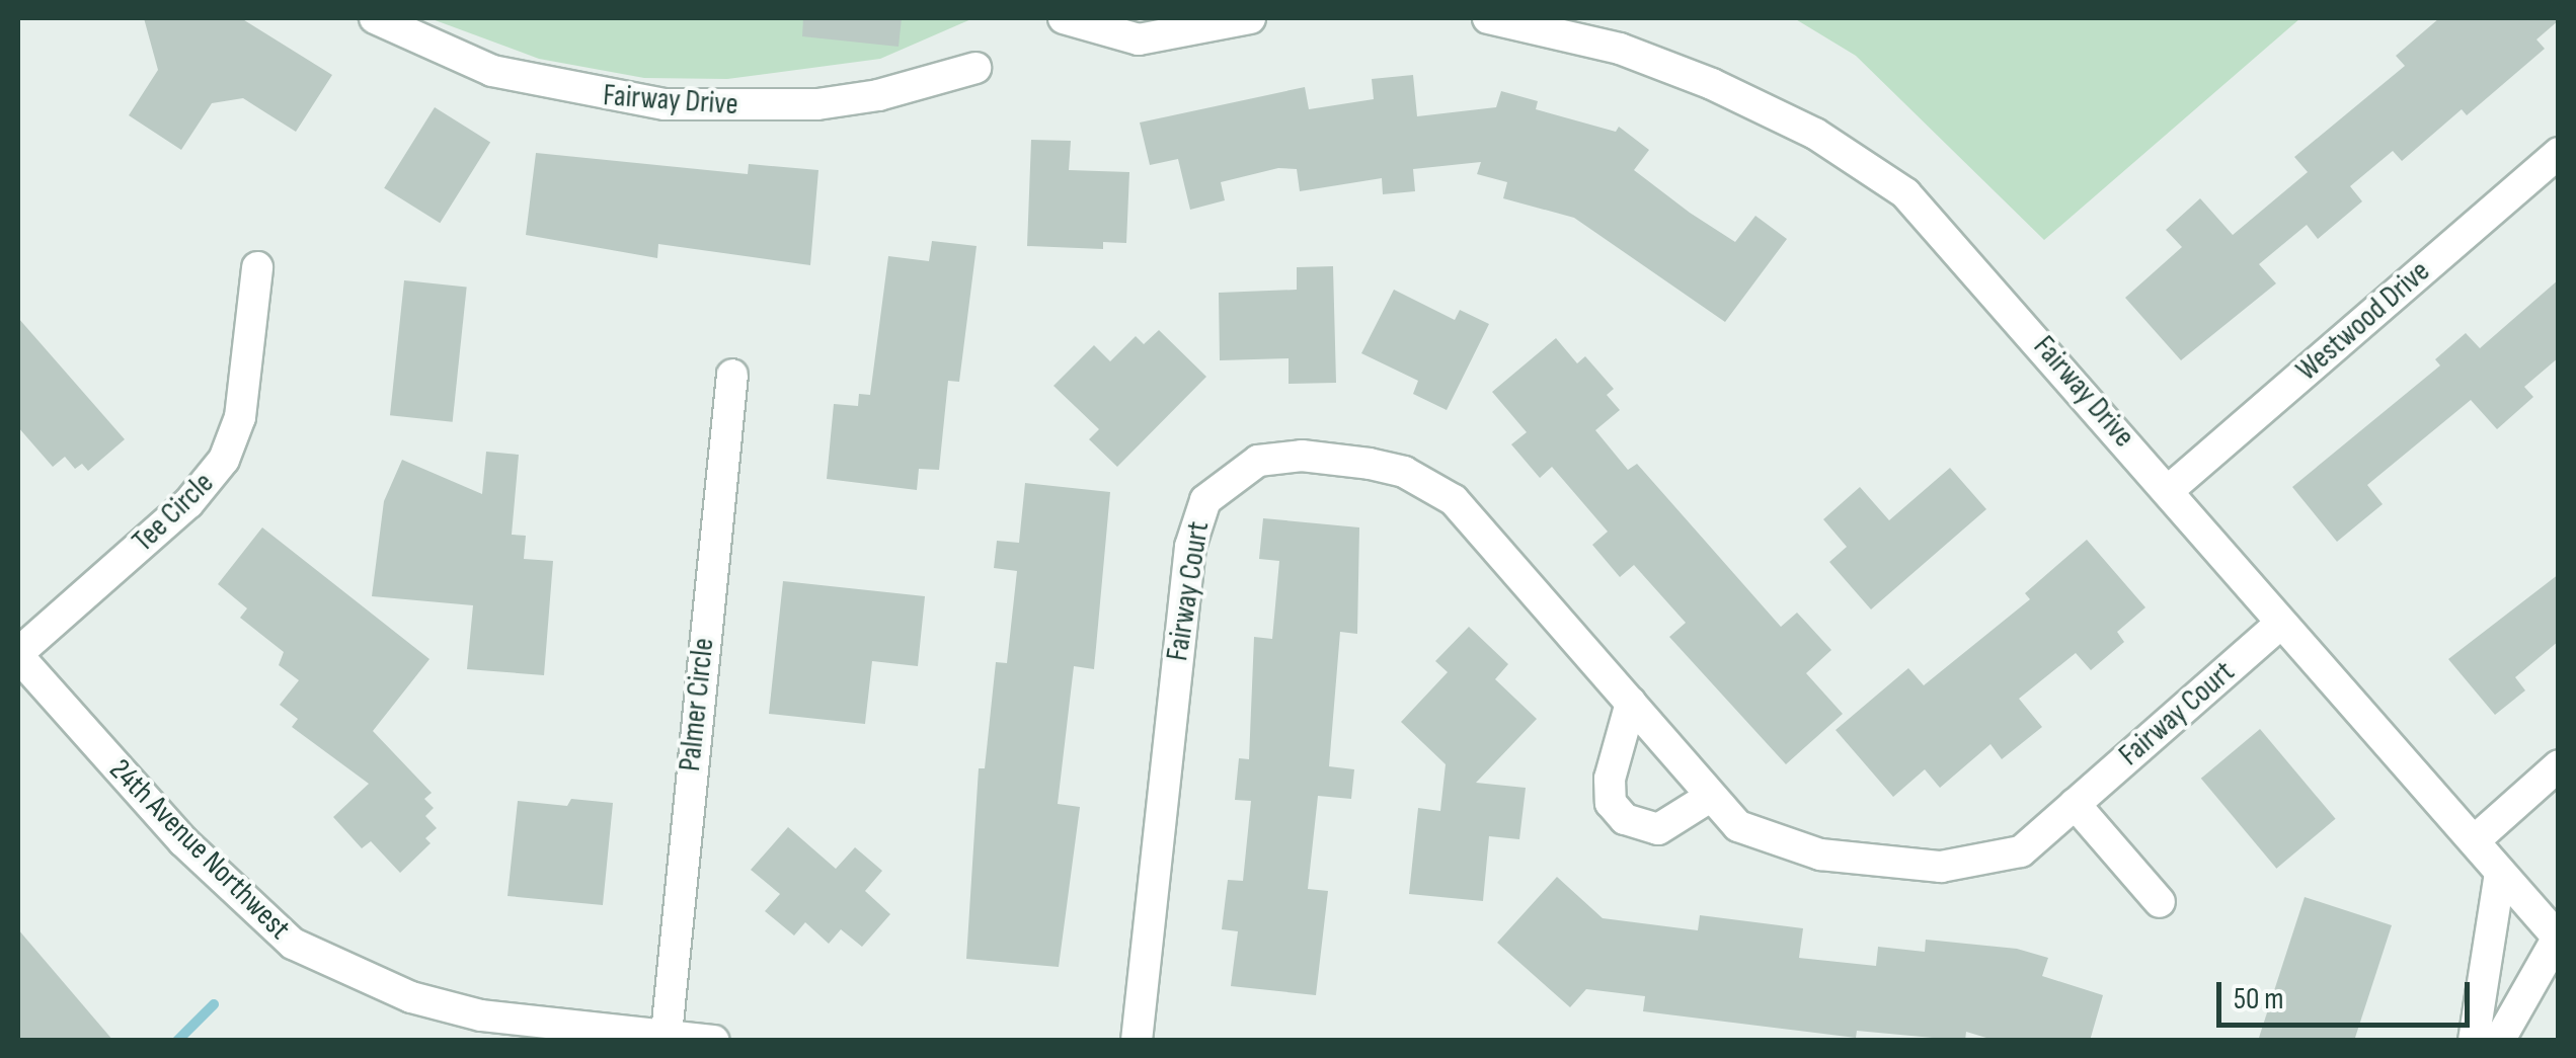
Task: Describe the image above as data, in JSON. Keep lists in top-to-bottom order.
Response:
{
  "streets": {
    "street": [
      "Fairway Drive",
      "Westwood Drive",
      "Tee Circle",
      "Fairway Court",
      "Palmer Circle",
      "24th Avenue Northwest"
    ]
  },
  "crossings": [
    ["Fairway Drive", "Westwood Drive"],
    ["Fairway Drive", "Fairway Court"],
    ["Tee Circle", "24th Avenue Northwest"],
    ["Palmer Circle", "24th Avenue Northwest"]
  ],
  "scale_bar": "50 m"
}
